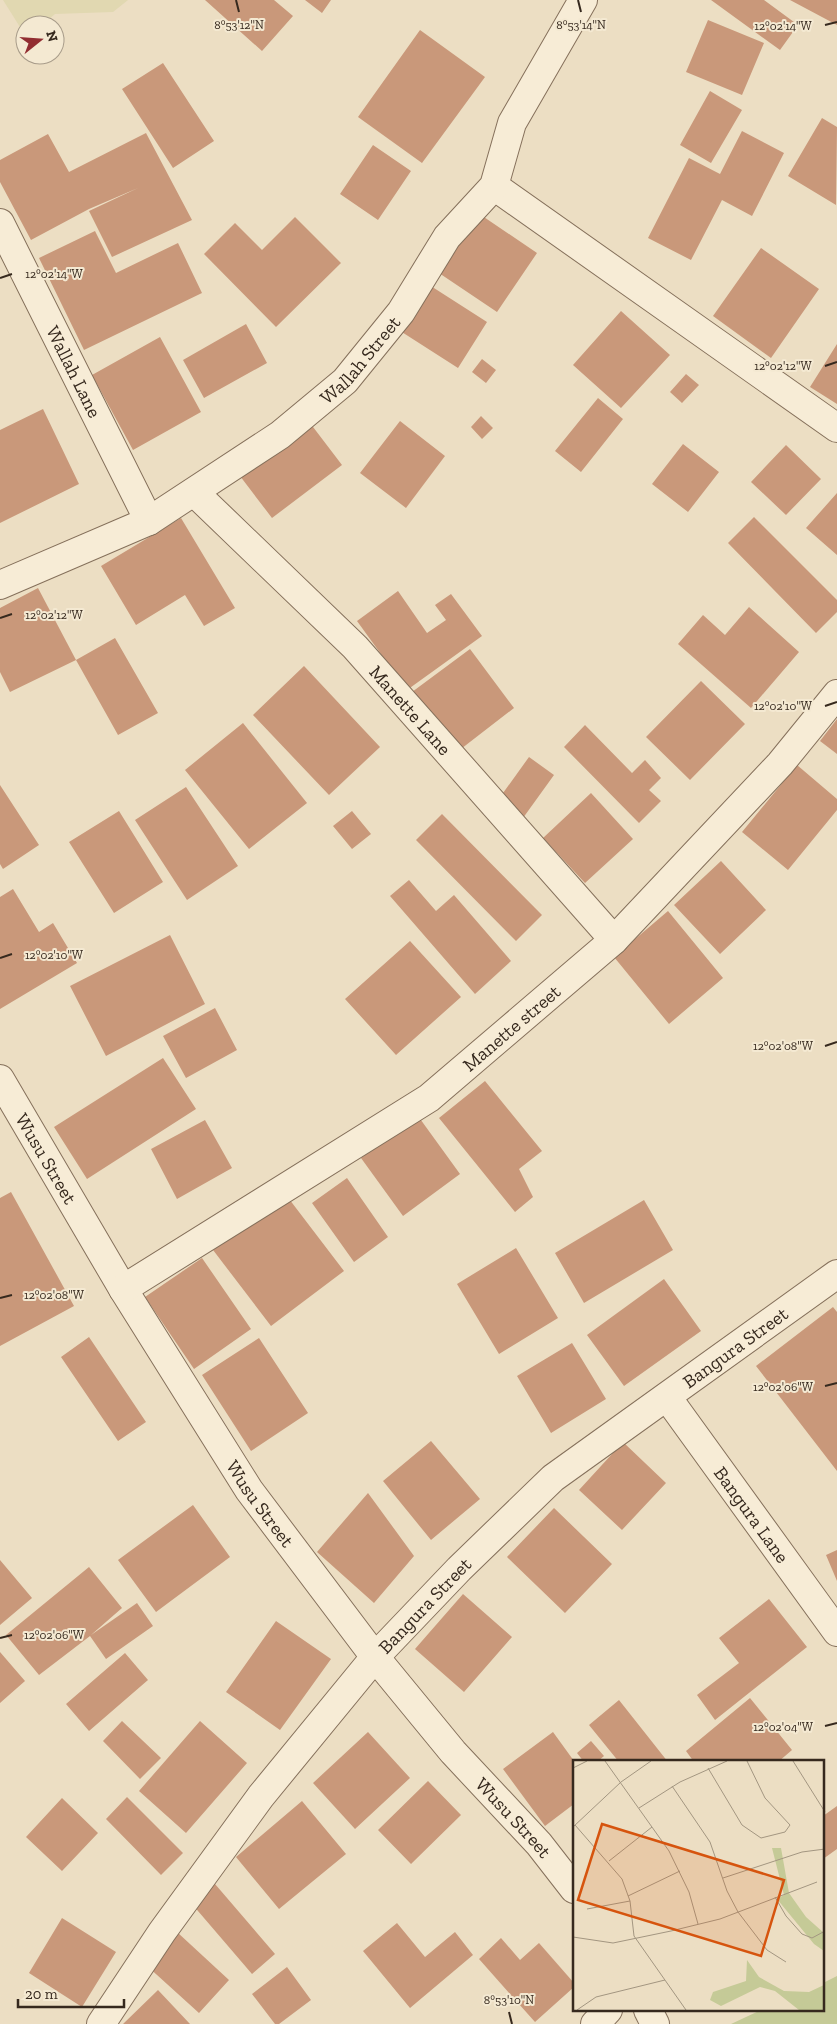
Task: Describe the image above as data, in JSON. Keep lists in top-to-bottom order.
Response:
{
  "streets": {
    "street": [
      "Wallah Street",
      "Wallah Lane",
      "Manette Lane",
      "Manette street",
      "Wusu Street",
      "Bangura Street",
      "Bangura Lane"
    ]
  },
  "crossings": [
    ["Wallah Street", "Wallah Lane"],
    ["Wallah Street", "Manette Lane"],
    ["Manette Lane", "Manette street"],
    ["Manette street", "Wusu Street"],
    ["Wusu Street", "Bangura Street"],
    ["Bangura Street", "Bangura Lane"]
  ],
  "scale_bar": "20 m",
  "north": "right",
  "coordinates": [
    "8°53'12\"N",
    "8°53'14\"N",
    "12°02'14\"W",
    "12°02'12\"W",
    "12°02'10\"W",
    "12°02'08\"W",
    "12°02'06\"W",
    "12°02'04\"W",
    "8°53'10\"N"
  ]
}
